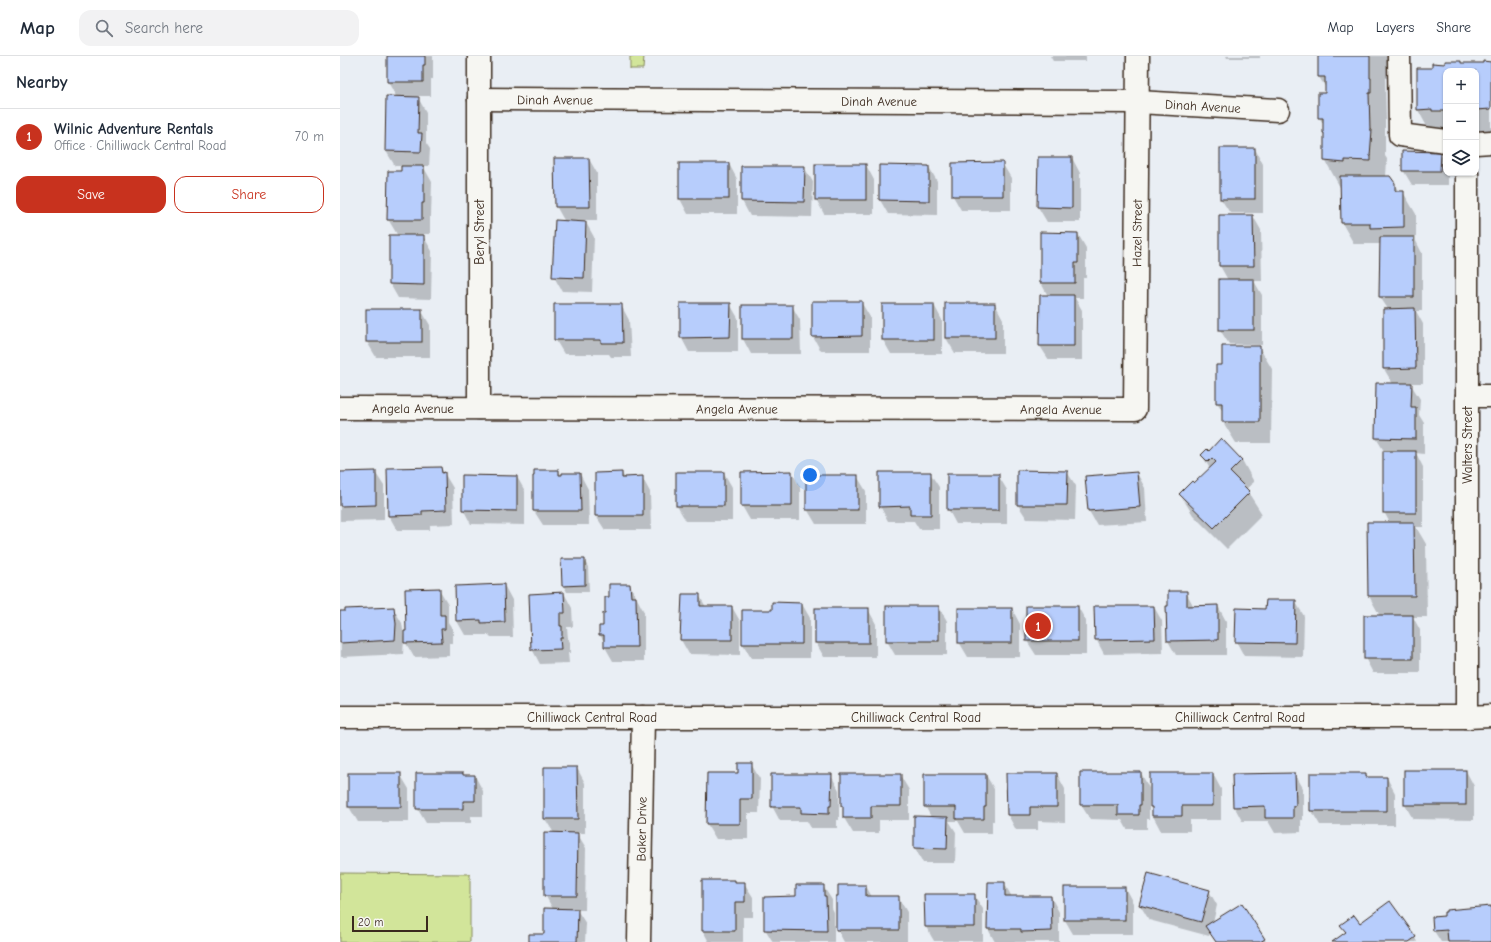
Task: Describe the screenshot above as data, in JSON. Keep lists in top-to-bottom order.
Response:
{
  "streets": {
    "street": [
      "Dinah Avenue",
      "Beryl Street",
      "Hazel Street",
      "Angela Avenue",
      "Walters Street",
      "Chilliwack Central Road",
      "Baker Drive"
    ]
  },
  "crossings": [
    ["Dinah Avenue", "Beryl Street"],
    ["Dinah Avenue", "Hazel Street"],
    ["Beryl Street", "Angela Avenue"],
    ["Hazel Street", "Angela Avenue"],
    ["Walters Street", "Chilliwack Central Road"],
    ["Chilliwack Central Road", "Baker Drive"]
  ],
  "scale_bar": "20 m",
  "page": {
    "header": "Map",
    "search": "Search here",
    "nav": ["Map", "Layers", "Share"],
    "heading": "Nearby",
    "map_buttons": ["+", "−"],
    "list": [
      {
        "mark": "1",
        "name": "Wilnic Adventure Rentals",
        "note": "Office · Chilliwack Central Road",
        "value": "70 m"
      }
    ],
    "buttons": ["Save", "Share"],
    "pins": "1",
    "scale": "20 m"
  }
}
